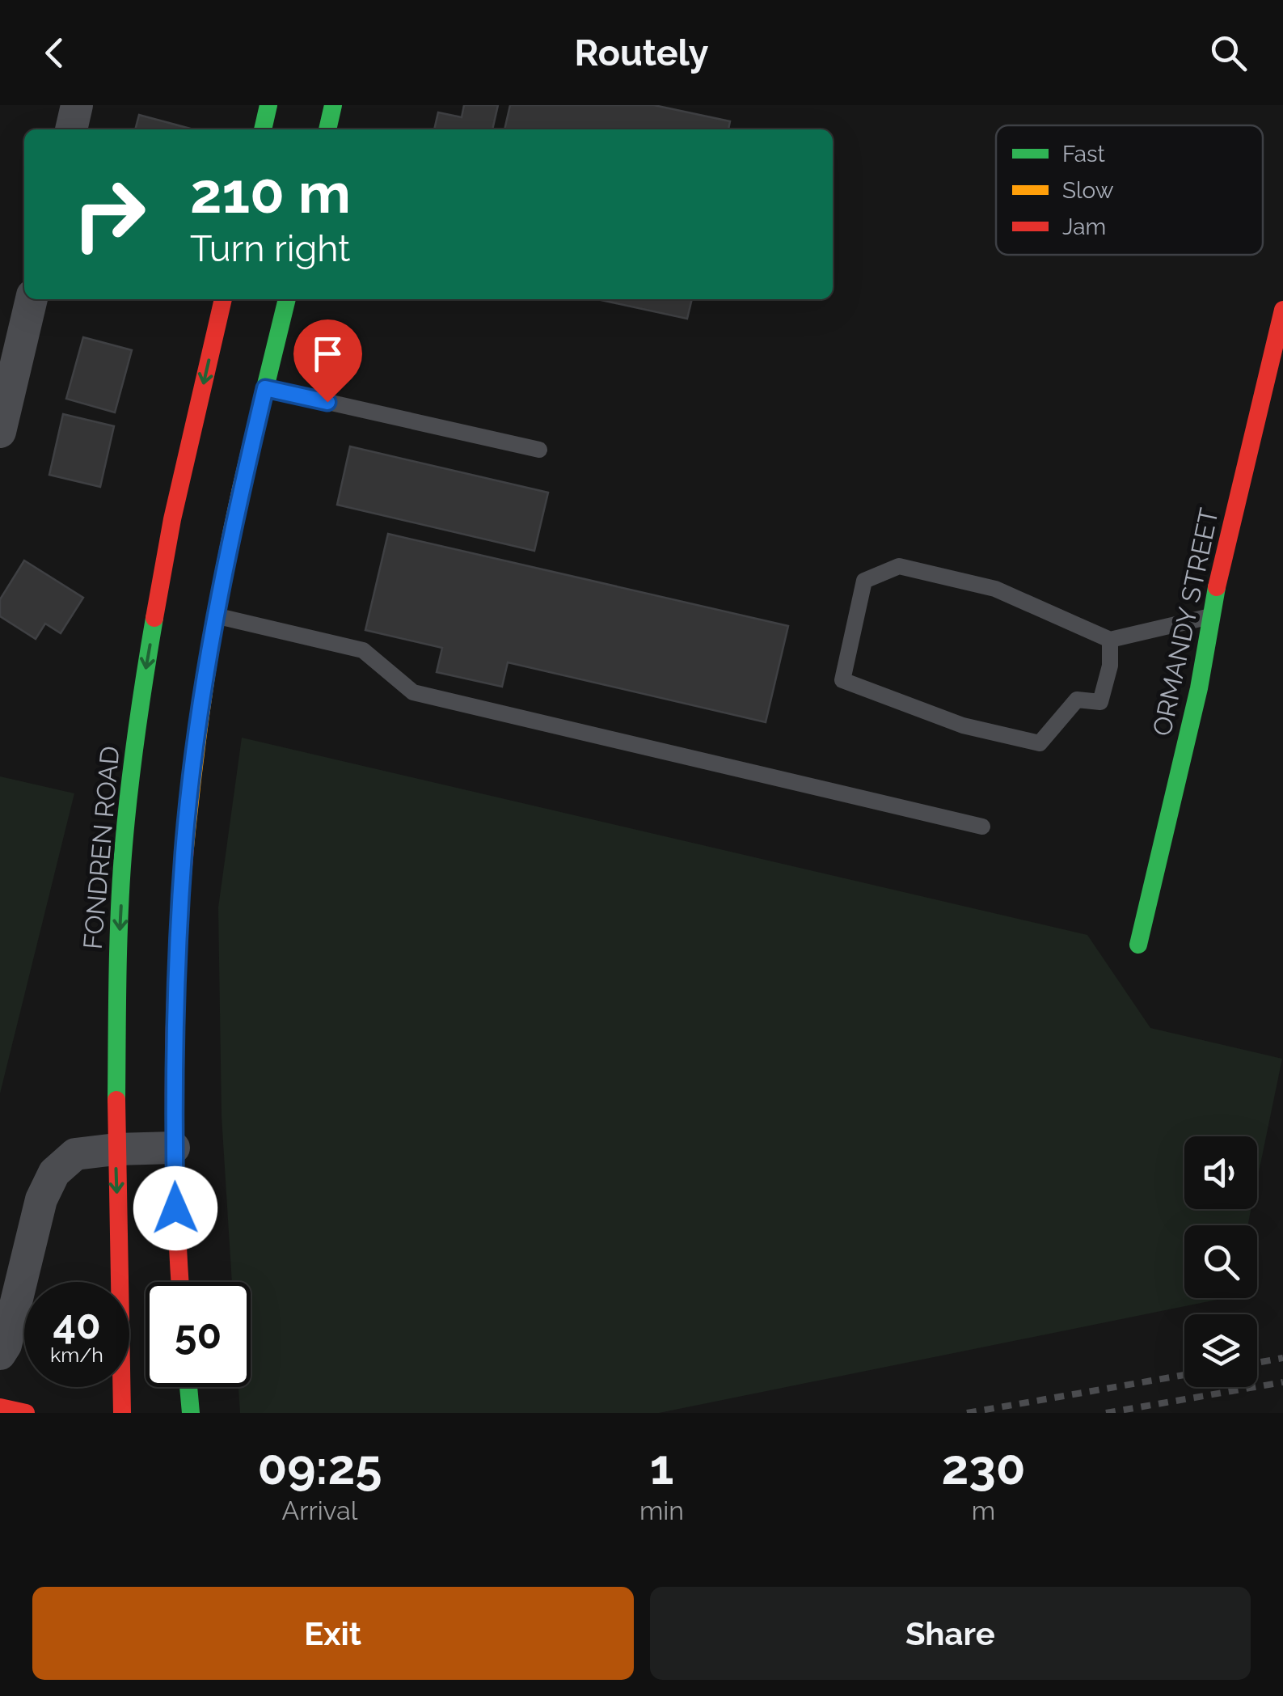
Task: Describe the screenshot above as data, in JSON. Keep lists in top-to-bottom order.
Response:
{
  "streets": {
    "main road": ["ORMANDY STREET", "FONDREN ROAD"]
  },
  "legend": ["Fast", "Slow", "Jam"],
  "page": {
    "header": "Routely",
    "turn": ["210 m", "Turn right"],
    "speed": "40 km/h",
    "limit": "50",
    "eta": [
      "09:25",
      "Arrival",
      "1",
      "min",
      "230",
      "m"
    ],
    "buttons": ["Exit", "Share"]
  }
}
